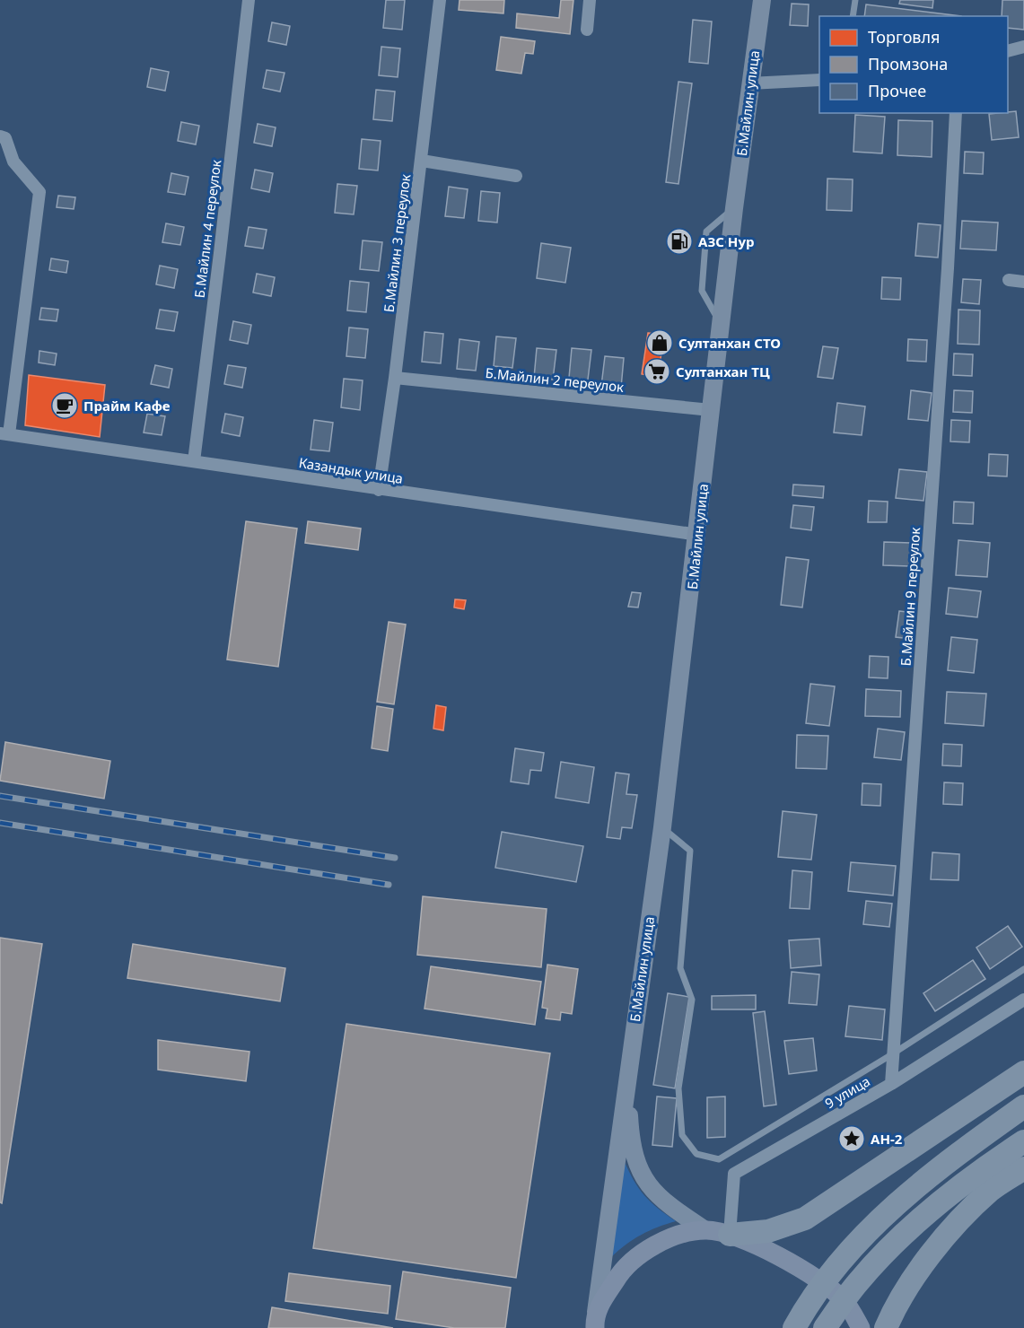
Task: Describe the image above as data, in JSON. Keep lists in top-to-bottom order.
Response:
{
  "streets": {
    "street": [
      "Б.Майлин улица",
      "Б.Майлин 4 переулок",
      "Б.Майлин 3 переулок",
      "Б.Майлин 2 переулок",
      "Казандык улица",
      "Б.Майлин 9 переулок",
      "9 улица"
    ]
  },
  "crossings": [
    ["Б.Майлин улица", "Б.Майлин 2 переулок"],
    ["Б.Майлин улица", "Казандык улица"],
    ["Б.Майлин 4 переулок", "Казандык улица"],
    ["Б.Майлин 3 переулок", "Б.Майлин 2 переулок"],
    ["Б.Майлин 3 переулок", "Казандык улица"],
    ["Б.Майлин 9 переулок", "9 улица"]
  ],
  "places": {
    "fuel station": ["АЗС Нур"],
    "shop": ["Султанхан СТО"],
    "supermarket": ["Султанхан ТЦ"],
    "cafe": ["Прайм Кафе"],
    "place": ["АН-2"]
  },
  "legend": ["Торговля", "Промзона", "Прочее"]
}
